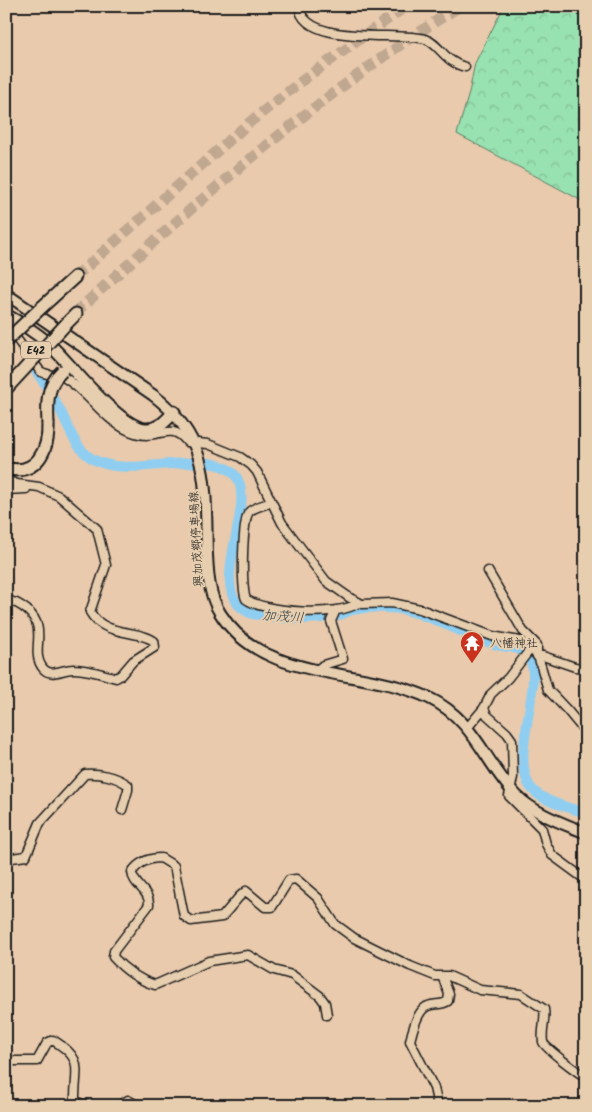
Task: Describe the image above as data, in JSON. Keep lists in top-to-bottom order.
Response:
{
  "streets": {
    "highway": ["E42"],
    "main road": ["興加茂郷停車場線"]
  },
  "water": ["加茂川"],
  "places": {
    "temple": ["八幡神社"]
  }
}
